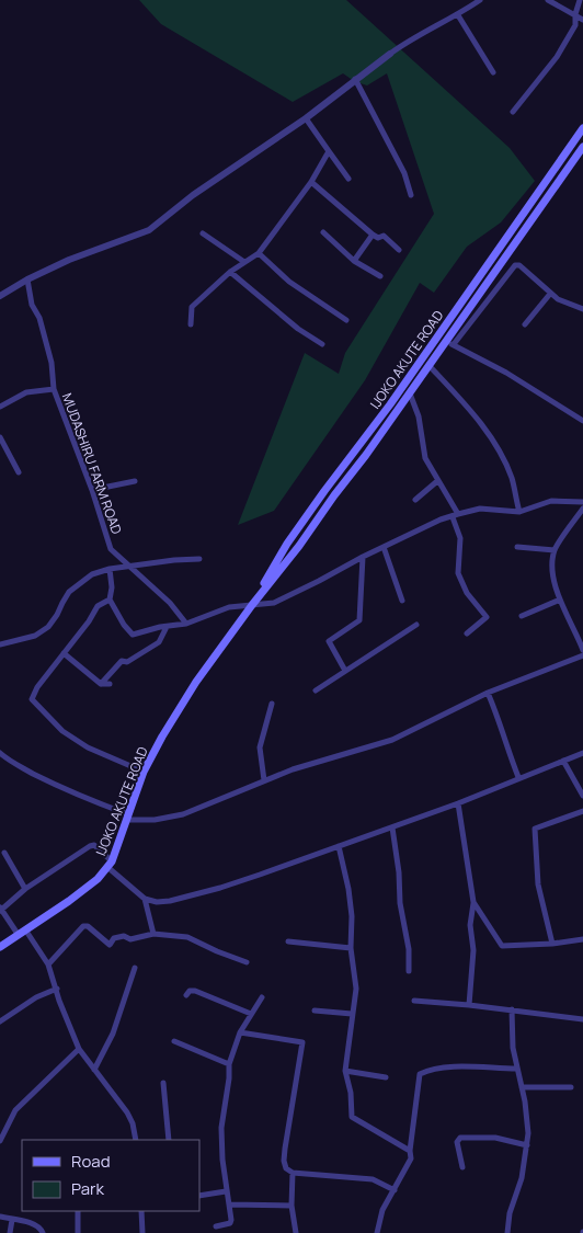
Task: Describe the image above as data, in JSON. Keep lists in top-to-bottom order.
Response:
{
  "streets": {
    "main road": ["IJOKO AKUTE ROAD"],
    "street": ["MUDASHIRU FARM ROAD"]
  },
  "legend": ["Road", "Park"]
}
